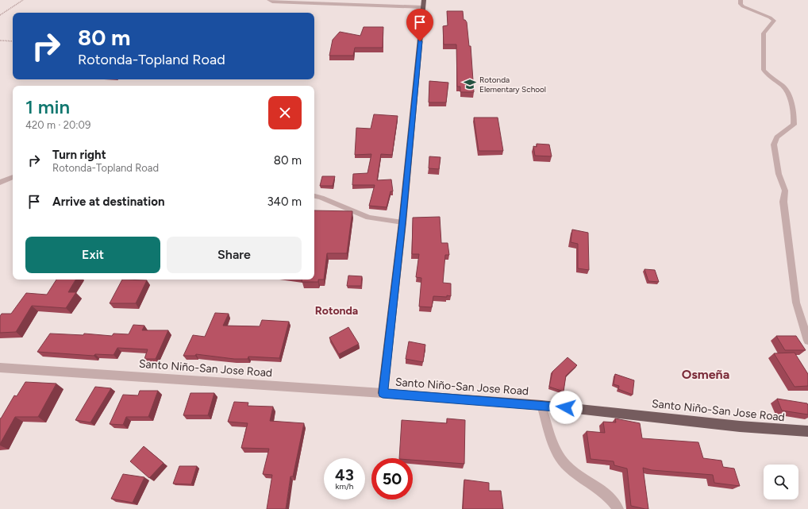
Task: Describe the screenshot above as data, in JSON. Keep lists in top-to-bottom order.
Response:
{
  "streets": {
    "main road": ["Santo Niño-San Jose Road"]
  },
  "districts": ["Rotonda", "Osmeña"],
  "places": {
    "school or university": ["Rotonda Elementary School"]
  },
  "page": {
    "turn": ["80 m", "Rotonda-Topland Road"],
    "heading": ["1 min", "420 m · 20:09"],
    "list": [
      {
        "name": "Turn right",
        "note": "Rotonda-Topland Road",
        "value": "80 m"
      },
      {
        "name": "Arrive at destination",
        "value": "340 m"
      }
    ],
    "buttons": ["Exit", "Share"],
    "speed": "43 km/h",
    "limit": "50"
  }
}
